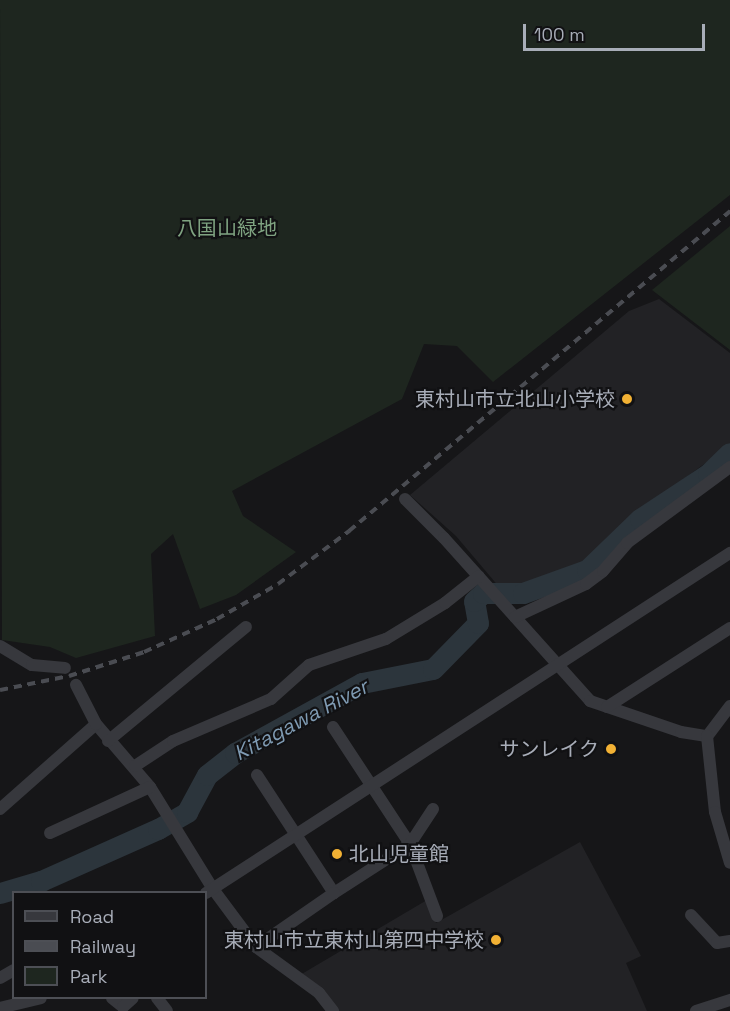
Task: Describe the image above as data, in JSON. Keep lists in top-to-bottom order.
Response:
{
  "water": ["Kitagawa River"],
  "parks": ["八国山緑地"],
  "places": [
    "東村山市立北山小学校",
    "サンレイク",
    "北山児童館",
    "東村山市立東村山第四中学校"
  ],
  "legend": ["Road", "Railway", "Park"],
  "scale_bar": "100 m"
}
